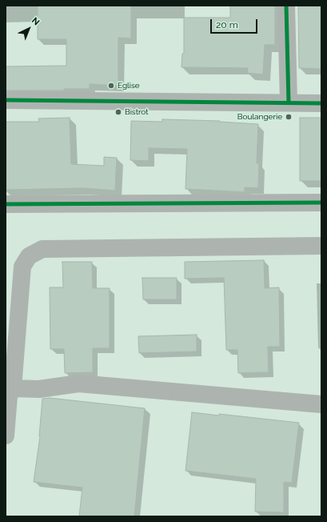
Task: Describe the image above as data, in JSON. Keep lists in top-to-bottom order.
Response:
{
  "places": ["Eglise", "Bistrot", "Boulangerie"],
  "scale_bar": "20 m",
  "north": "top right"
}
